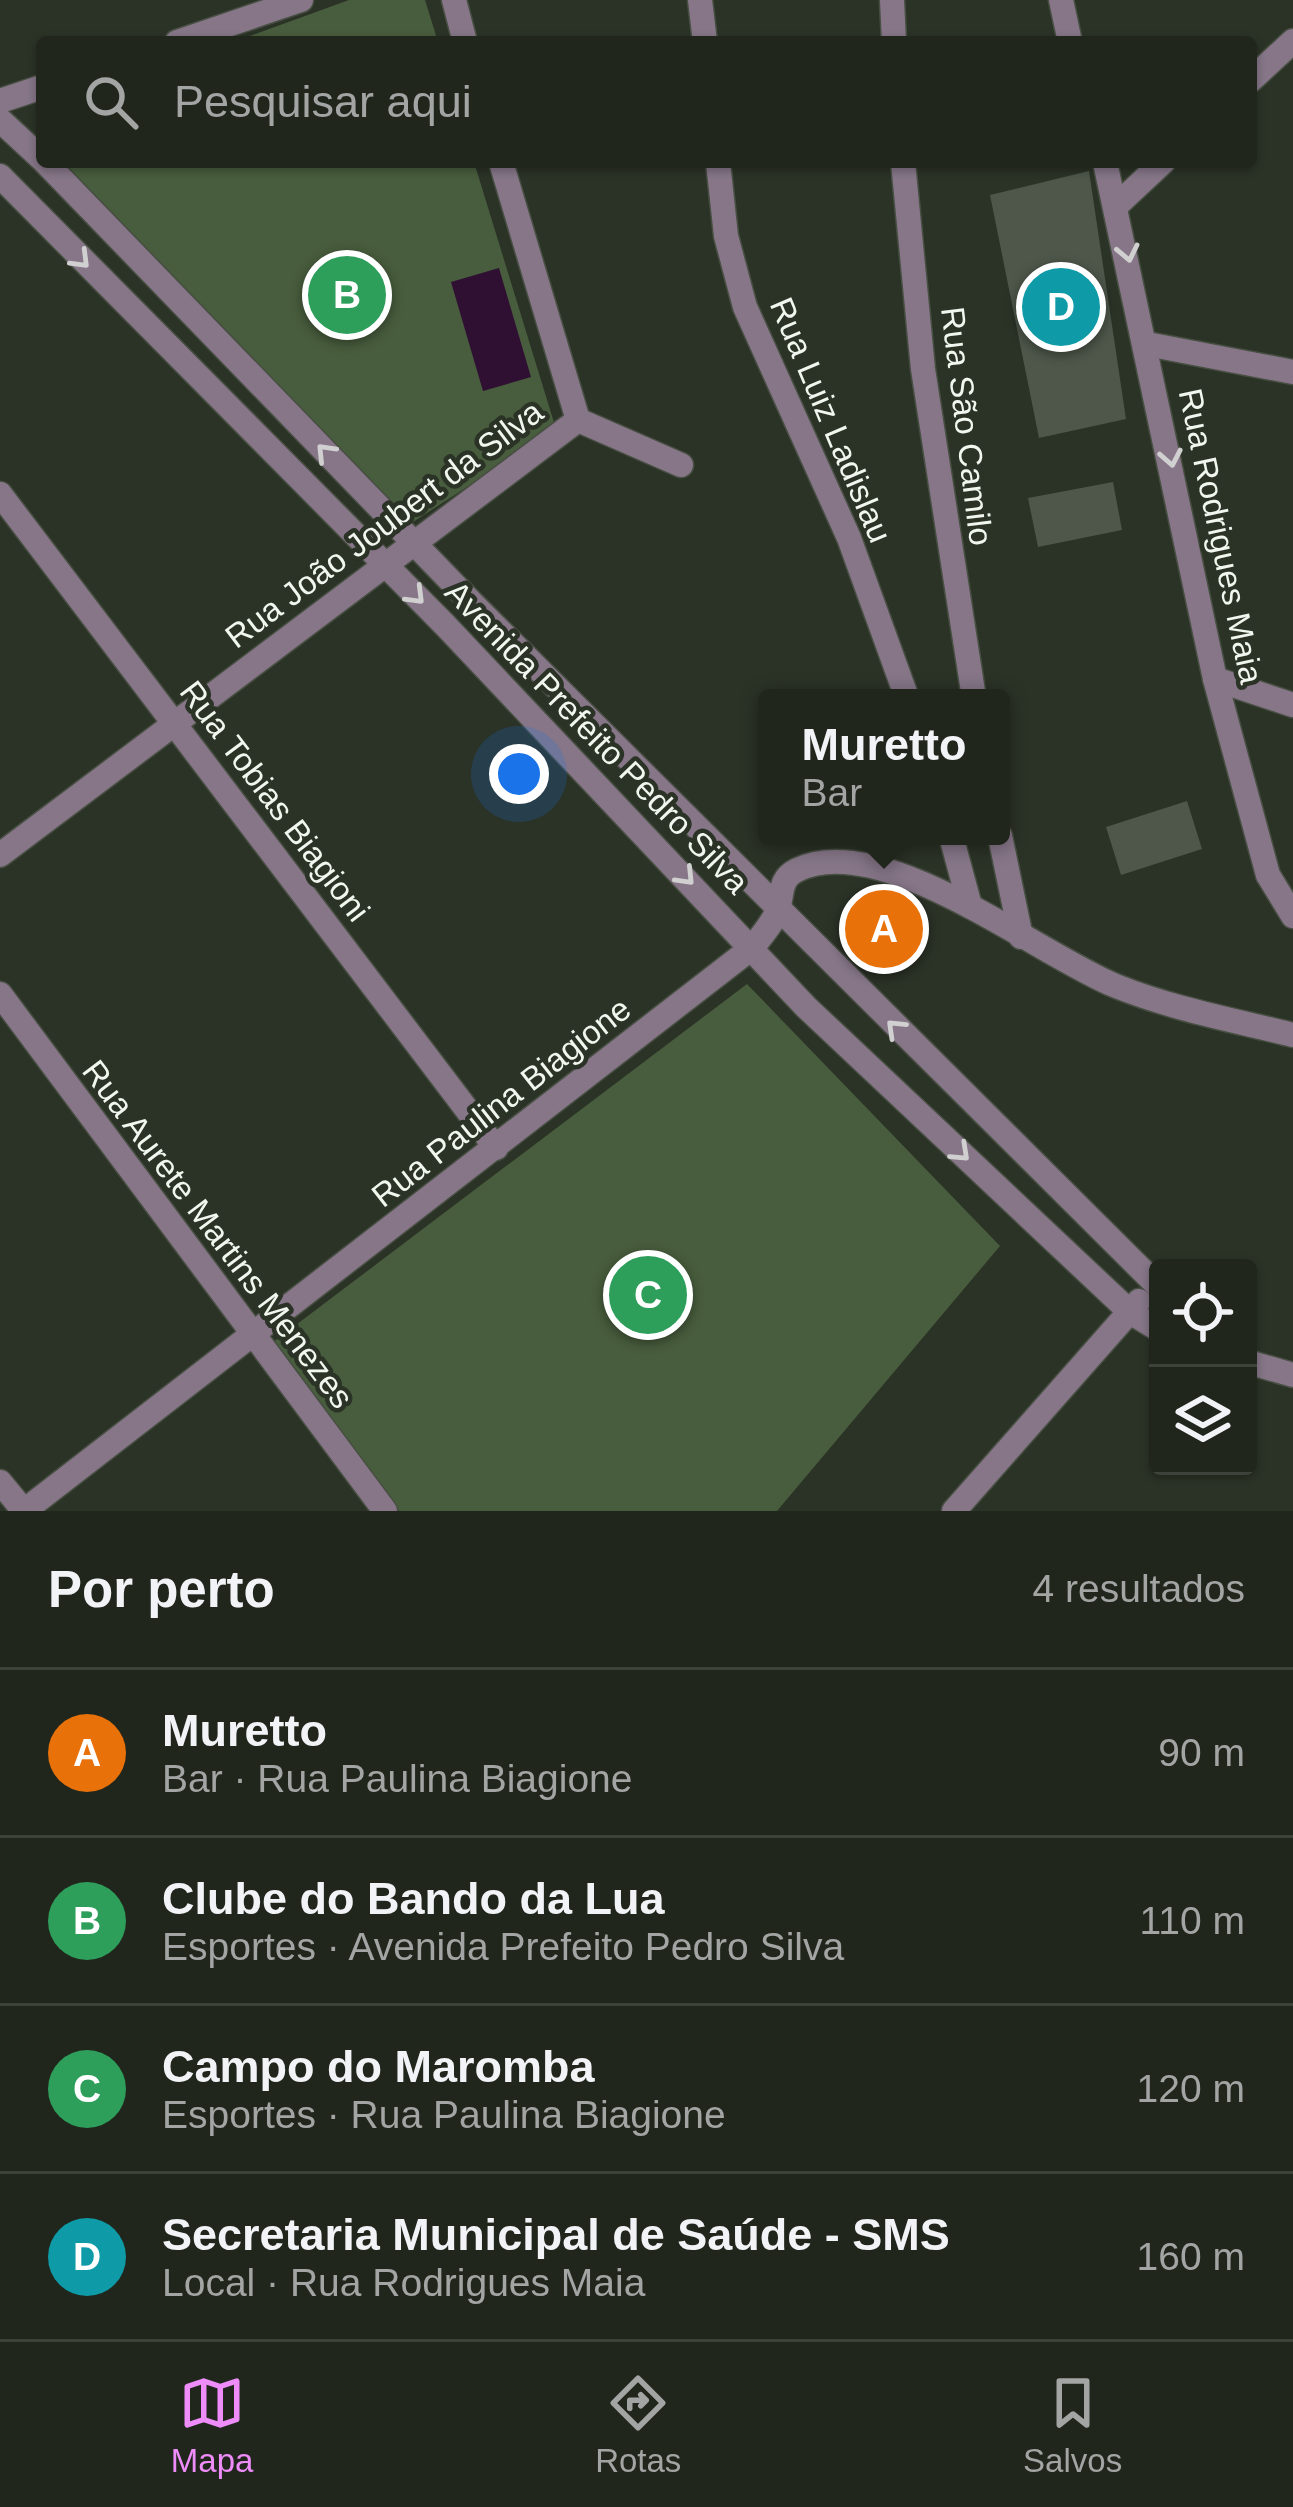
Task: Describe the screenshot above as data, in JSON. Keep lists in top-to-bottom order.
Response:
{
  "streets": {
    "street": [
      "Rua Luiz Ladislau",
      "Rua São Camilo",
      "Rua João Joubert da Silva",
      "Rua Rodrigues Maia",
      "Avenida Prefeito Pedro Silva",
      "Rua Tobias Biagioni",
      "Rua Paulina Biagione",
      "Rua Aurete Martins Menezes"
    ]
  },
  "crossings": [
    ["Rua João Joubert da Silva", "Avenida Prefeito Pedro Silva"],
    ["Rua João Joubert da Silva", "Rua Tobias Biagioni"],
    ["Avenida Prefeito Pedro Silva", "Rua Paulina Biagione"],
    ["Rua Tobias Biagioni", "Rua Paulina Biagione"],
    ["Rua Paulina Biagione", "Rua Aurete Martins Menezes"]
  ],
  "one_way": ["Rua Rodrigues Maia"],
  "page": {
    "search": "Pesquisar aqui",
    "pins": [
      "B",
      "D",
      "A",
      "C"
    ],
    "popup": ["Muretto", "Bar"],
    "heading": ["Por perto", "4 resultados"],
    "list": [
      {
        "mark": "A",
        "name": "Muretto",
        "note": "Bar · Rua Paulina Biagione",
        "value": "90 m"
      },
      {
        "mark": "B",
        "name": "Clube do Bando da Lua",
        "note": "Esportes · Avenida Prefeito Pedro Silva",
        "value": "110 m"
      },
      {
        "mark": "C",
        "name": "Campo do Maromba",
        "note": "Esportes · Rua Paulina Biagione",
        "value": "120 m"
      },
      {
        "mark": "D",
        "name": "Secretaria Municipal de Saúde - SMS",
        "note": "Local · Rua Rodrigues Maia",
        "value": "160 m"
      }
    ],
    "nav": ["Mapa", "Rotas", "Salvos"]
  }
}
